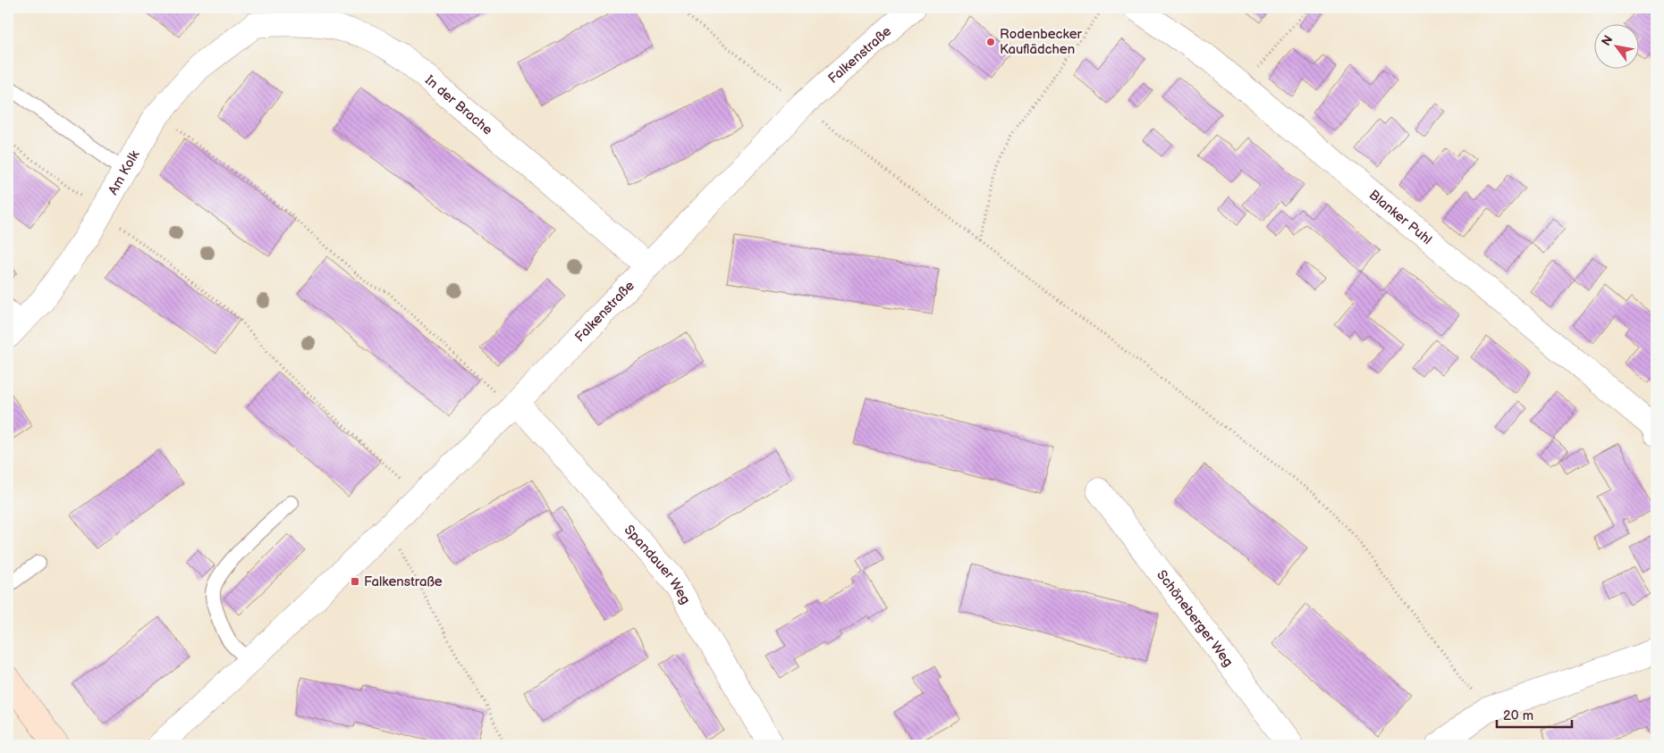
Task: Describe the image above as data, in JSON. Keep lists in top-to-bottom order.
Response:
{
  "streets": {
    "street": [
      "Falkenstraße",
      "In der Brache",
      "Am Kolk",
      "Blanker Puhl",
      "Spandauer Weg",
      "Schöneberger Weg"
    ]
  },
  "crossings": [
    ["Falkenstraße", "In der Brache"],
    ["Falkenstraße", "Spandauer Weg"],
    ["In der Brache", "Am Kolk"]
  ],
  "places": {
    "other": ["Rodenbecker Kauflädchen"],
    "transit": ["Falkenstraße"]
  },
  "scale_bar": "20 m",
  "north": "top left"
}
